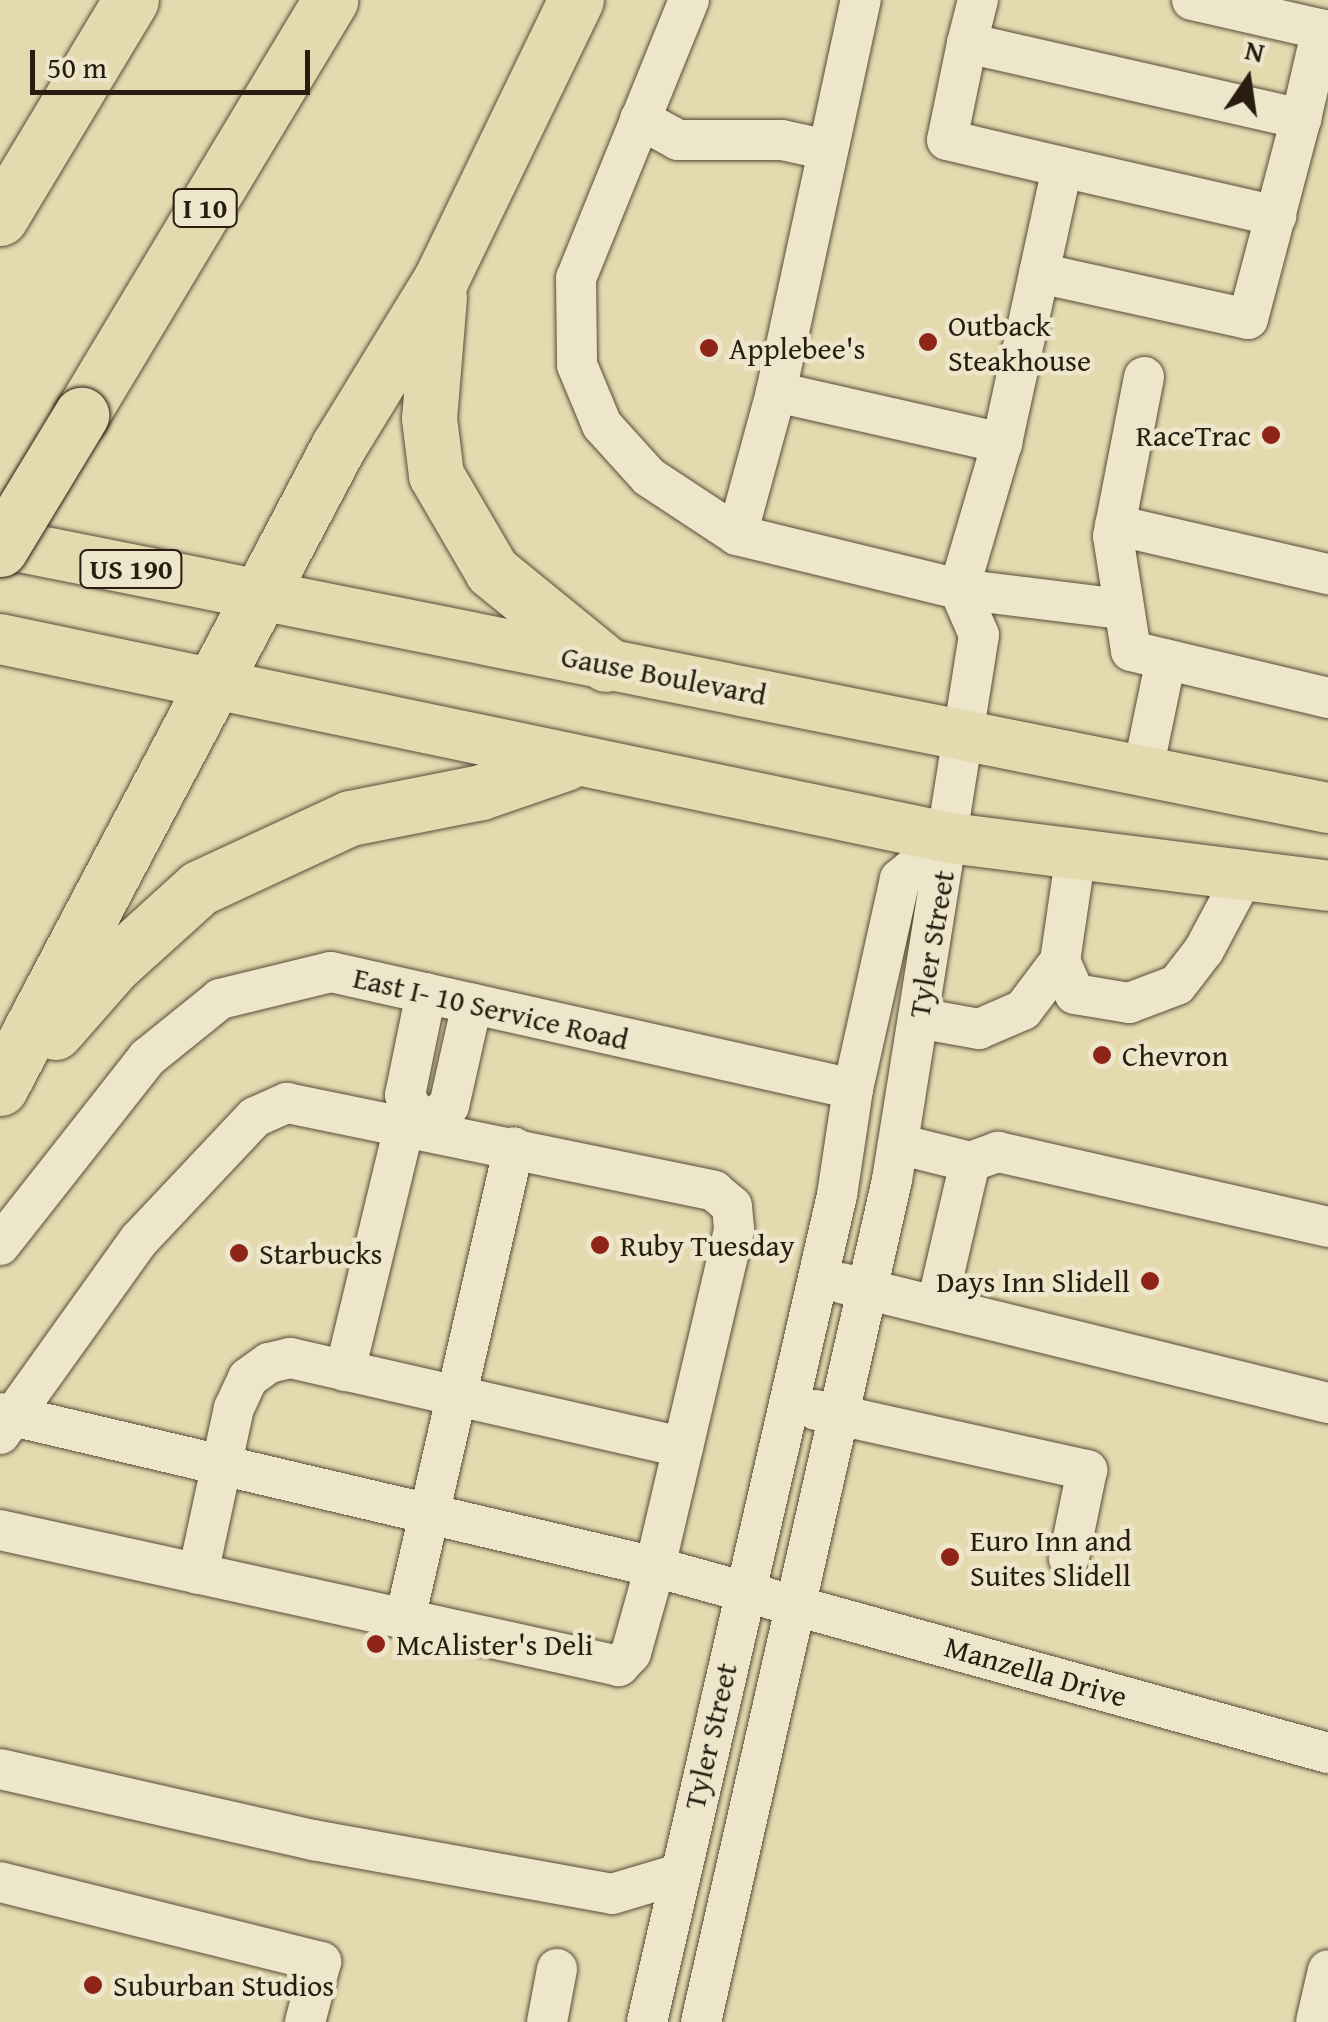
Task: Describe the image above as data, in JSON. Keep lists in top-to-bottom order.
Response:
{
  "streets": {
    "highway": ["I 10"],
    "main road": ["US 190", "Gause Boulevard"],
    "street": ["Tyler Street", "East I- 10 Service Road", "Manzella Drive"]
  },
  "crossings": [
    ["I 10", "Gause Boulevard"],
    ["Tyler Street", "East I- 10 Service Road"],
    ["Tyler Street", "Manzella Drive"]
  ],
  "places": [
    "Outback Steakhouse",
    "Applebee's",
    "RaceTrac",
    "Chevron",
    "Ruby Tuesday",
    "Starbucks",
    "Days Inn Slidell",
    "Euro Inn and Suites Slidell",
    "McAlister's Deli",
    "Suburban Studios"
  ],
  "scale_bar": "50 m",
  "north": "top"
}
